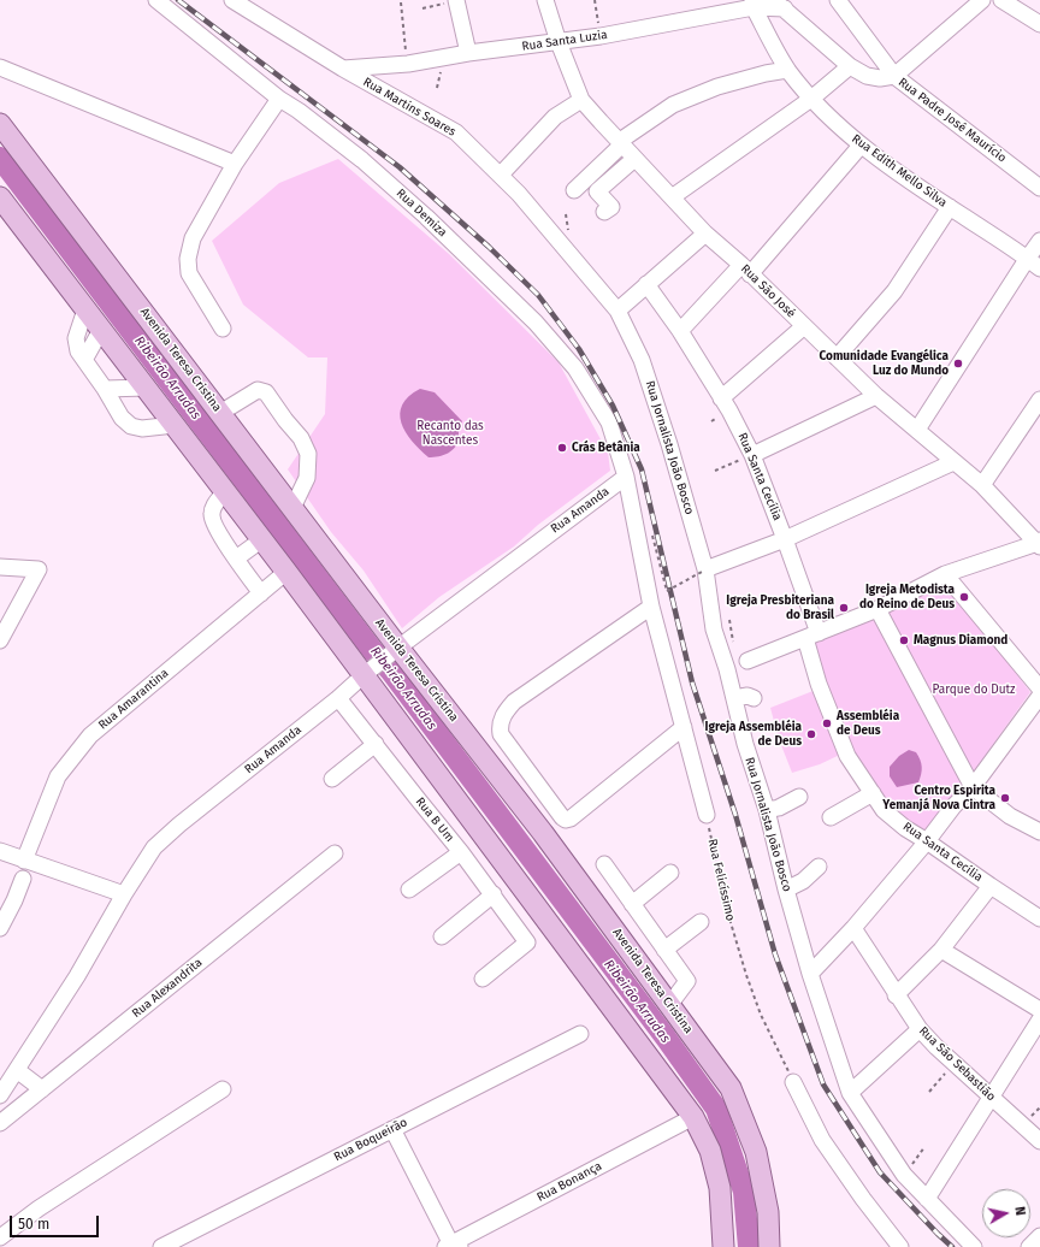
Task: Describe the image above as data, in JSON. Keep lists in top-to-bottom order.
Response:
{
  "streets": {
    "main road": ["Avenida Teresa Cristina"],
    "street": [
      "Rua Santa Luzia",
      "Rua Martins Soares",
      "Rua Padre José Maurício",
      "Rua Edith Mello Silva",
      "Rua Demiza",
      "Rua São José",
      "Rua Jornalista João Bosco",
      "Rua Santa Cecília",
      "Rua Amanda",
      "Rua Amarantina",
      "Rua B Um",
      "Rua Alexandrita",
      "Rua São Sebastião",
      "Rua Boqueirão",
      "Rua Bonança"
    ],
    "path": ["Rua Felicíssimo"]
  },
  "crossings": [
    ["Rua Santa Luzia", "Rua Martins Soares"],
    ["Rua Santa Luzia", "Rua Edith Mello Silva"],
    ["Rua Santa Luzia", "Rua São José"],
    ["Rua Martins Soares", "Rua Jornalista João Bosco"],
    ["Rua Demiza", "Rua Amanda"],
    ["Avenida Teresa Cristina", "Rua Amanda"],
    ["Rua Amanda", "Rua B Um"]
  ],
  "water": ["Ribeirão Arrudas"],
  "parks": ["Recanto das Nascentes", "Parque do Dutz"],
  "places": [
    "Comunidade Evangélica Luz do Mundo",
    "Crás Betânia",
    "Igreja Metodista do Reino de Deus",
    "Igreja Presbiteriana do Brasil",
    "Magnus Diamond",
    "Assembléia de Deus",
    "Igreja Assembléia de Deus",
    "Centro Espirita Yemanjá Nova Cintra"
  ],
  "scale_bar": "50 m",
  "north": "right"
}
